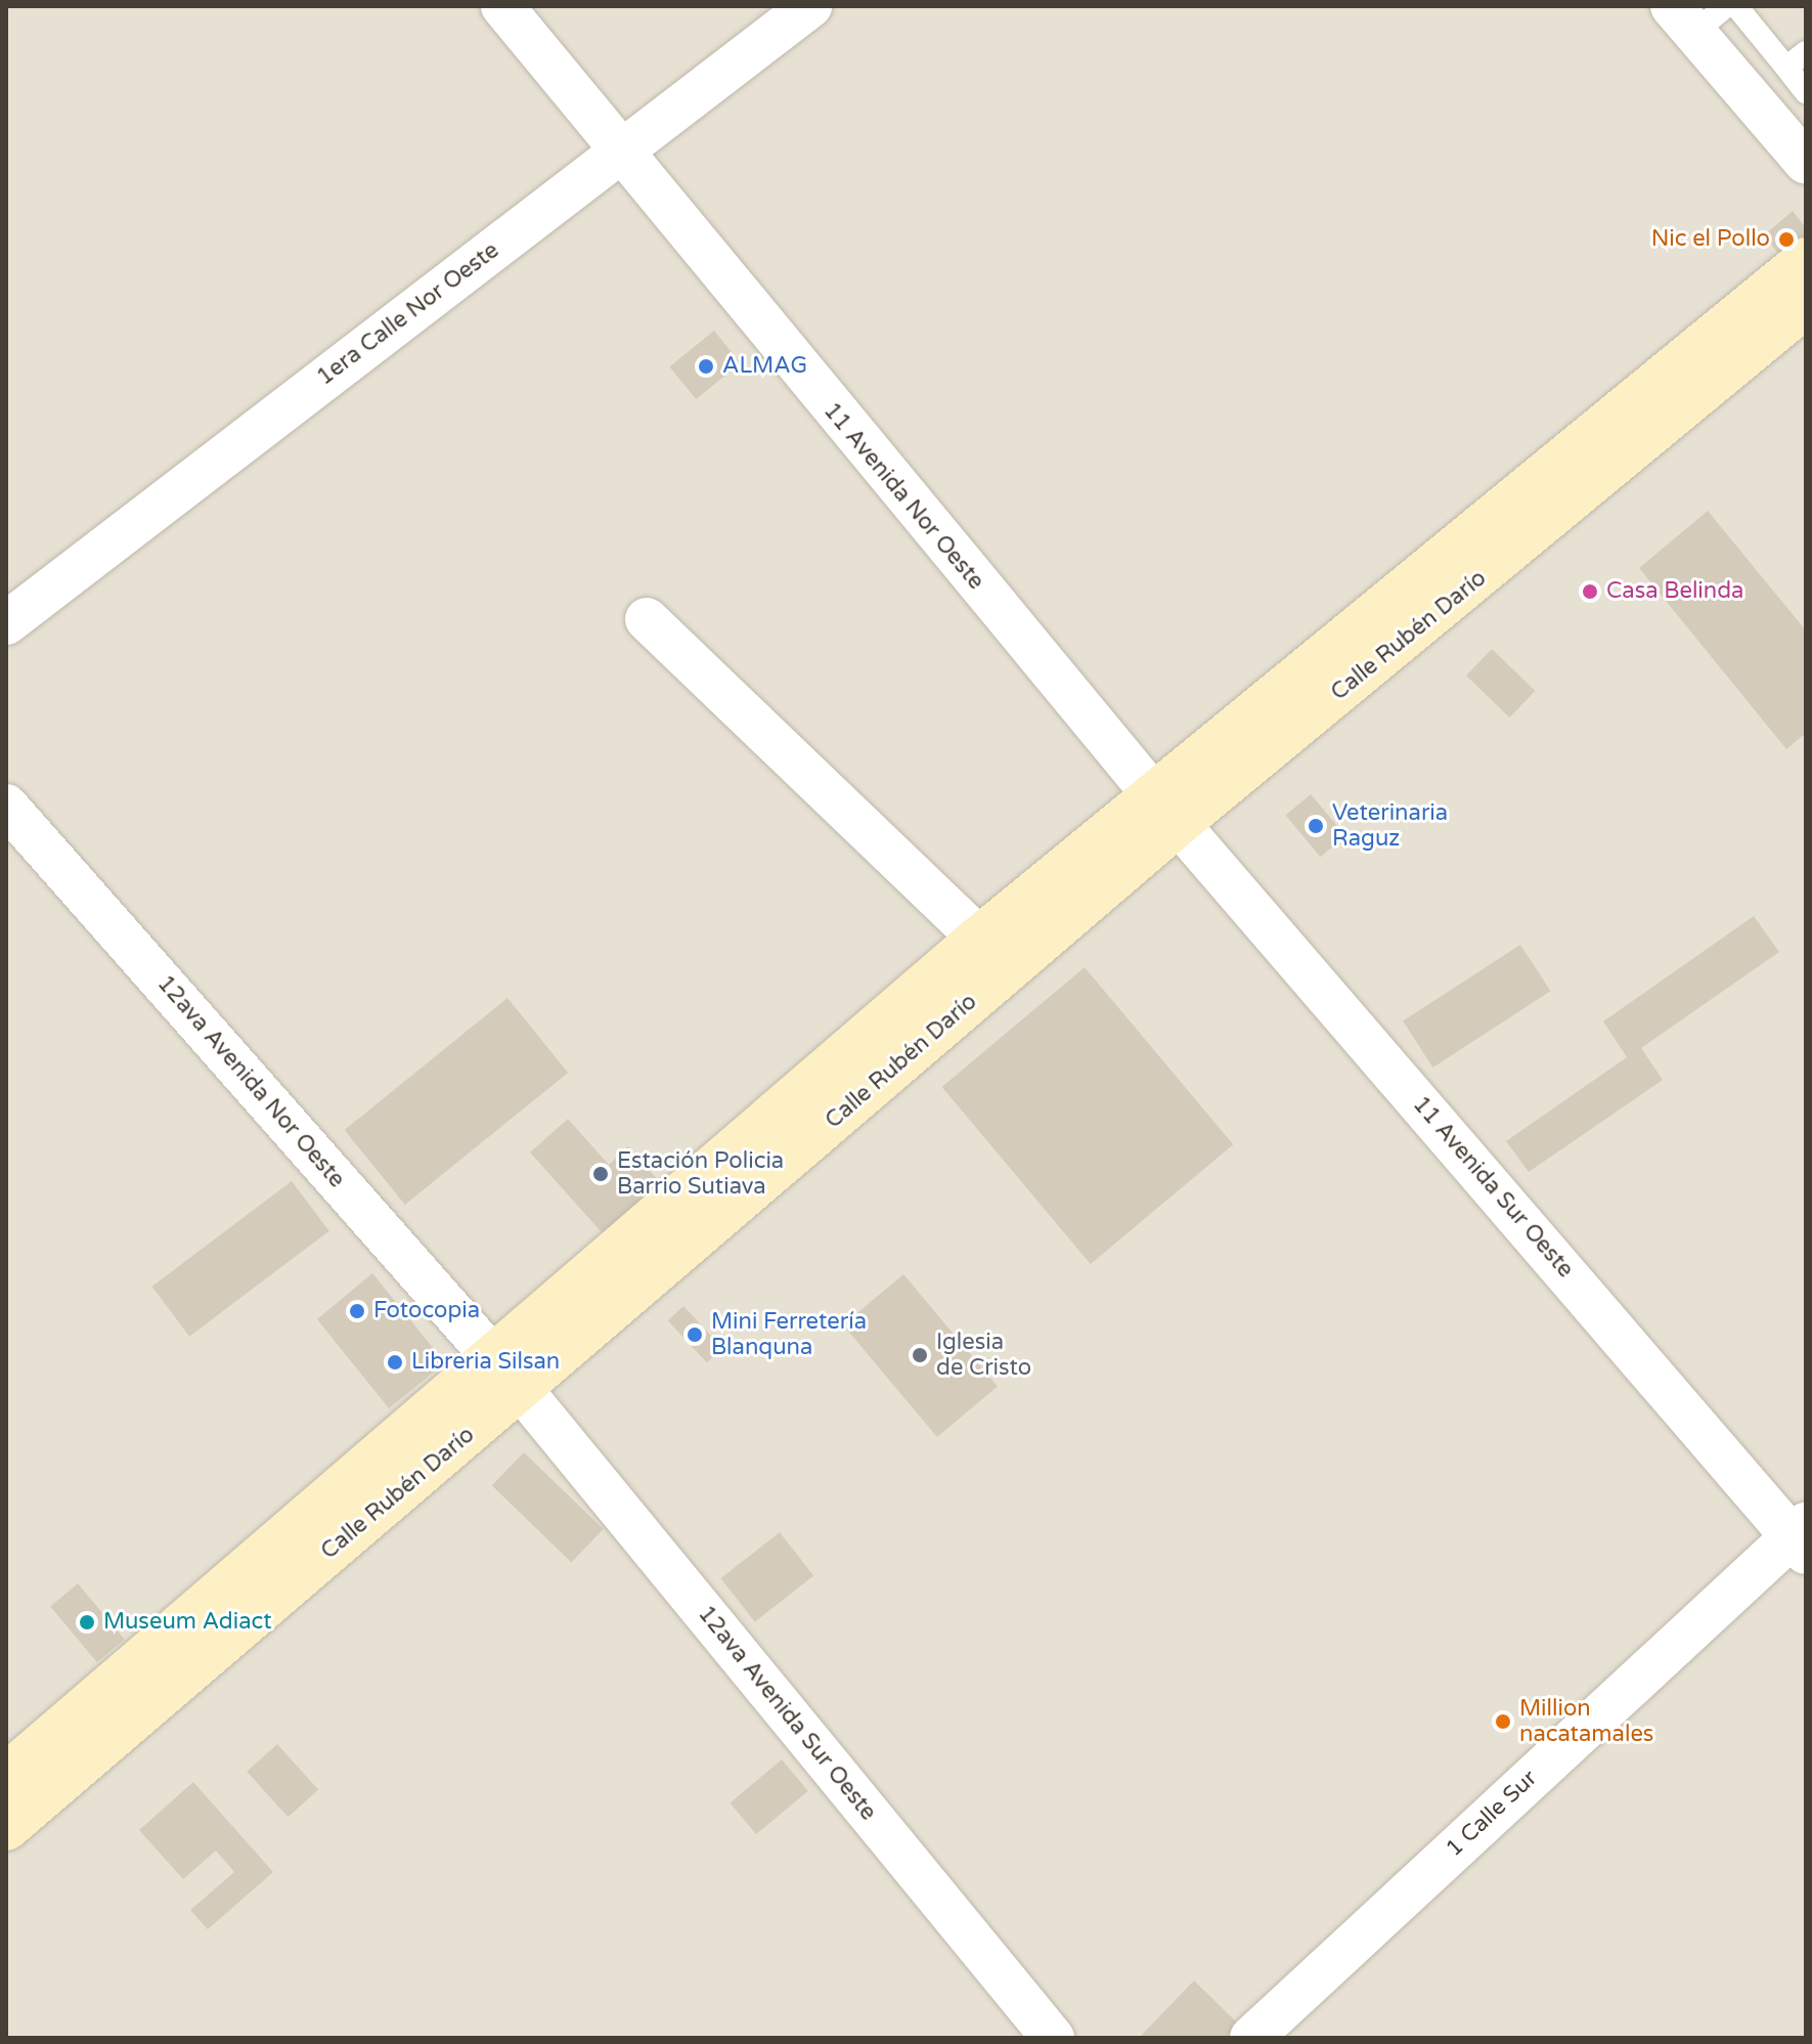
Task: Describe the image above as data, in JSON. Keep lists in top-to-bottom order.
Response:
{
  "streets": {
    "street": [
      "1era Calle Nor Oeste",
      "11 Avenida Nor Oeste",
      "Calle Rubén Darío",
      "12ava Avenida Nor Oeste",
      "11 Avenida Sur Oeste",
      "12ava Avenida Sur Oeste",
      "1 Calle Sur"
    ]
  },
  "crossings": [
    ["1era Calle Nor Oeste", "11 Avenida Nor Oeste"],
    ["11 Avenida Nor Oeste", "Calle Rubén Darío"],
    ["11 Avenida Nor Oeste", "11 Avenida Sur Oeste"],
    ["Calle Rubén Darío", "12ava Avenida Nor Oeste"],
    ["Calle Rubén Darío", "11 Avenida Sur Oeste"],
    ["Calle Rubén Darío", "12ava Avenida Sur Oeste"],
    ["12ava Avenida Nor Oeste", "12ava Avenida Sur Oeste"],
    ["11 Avenida Sur Oeste", "1 Calle Sur"]
  ],
  "places": [
    "Nic el Pollo",
    "ALMAG",
    "Casa Belinda",
    "Veterinaria Raguz",
    "Estación Policia Barrio Sutiava",
    "Fotocopia",
    "Mini Ferretería Blanquna",
    "Iglesia de Cristo",
    "Libreria Silsan",
    "Museum Adiact",
    "Million nacatamales"
  ]
}
